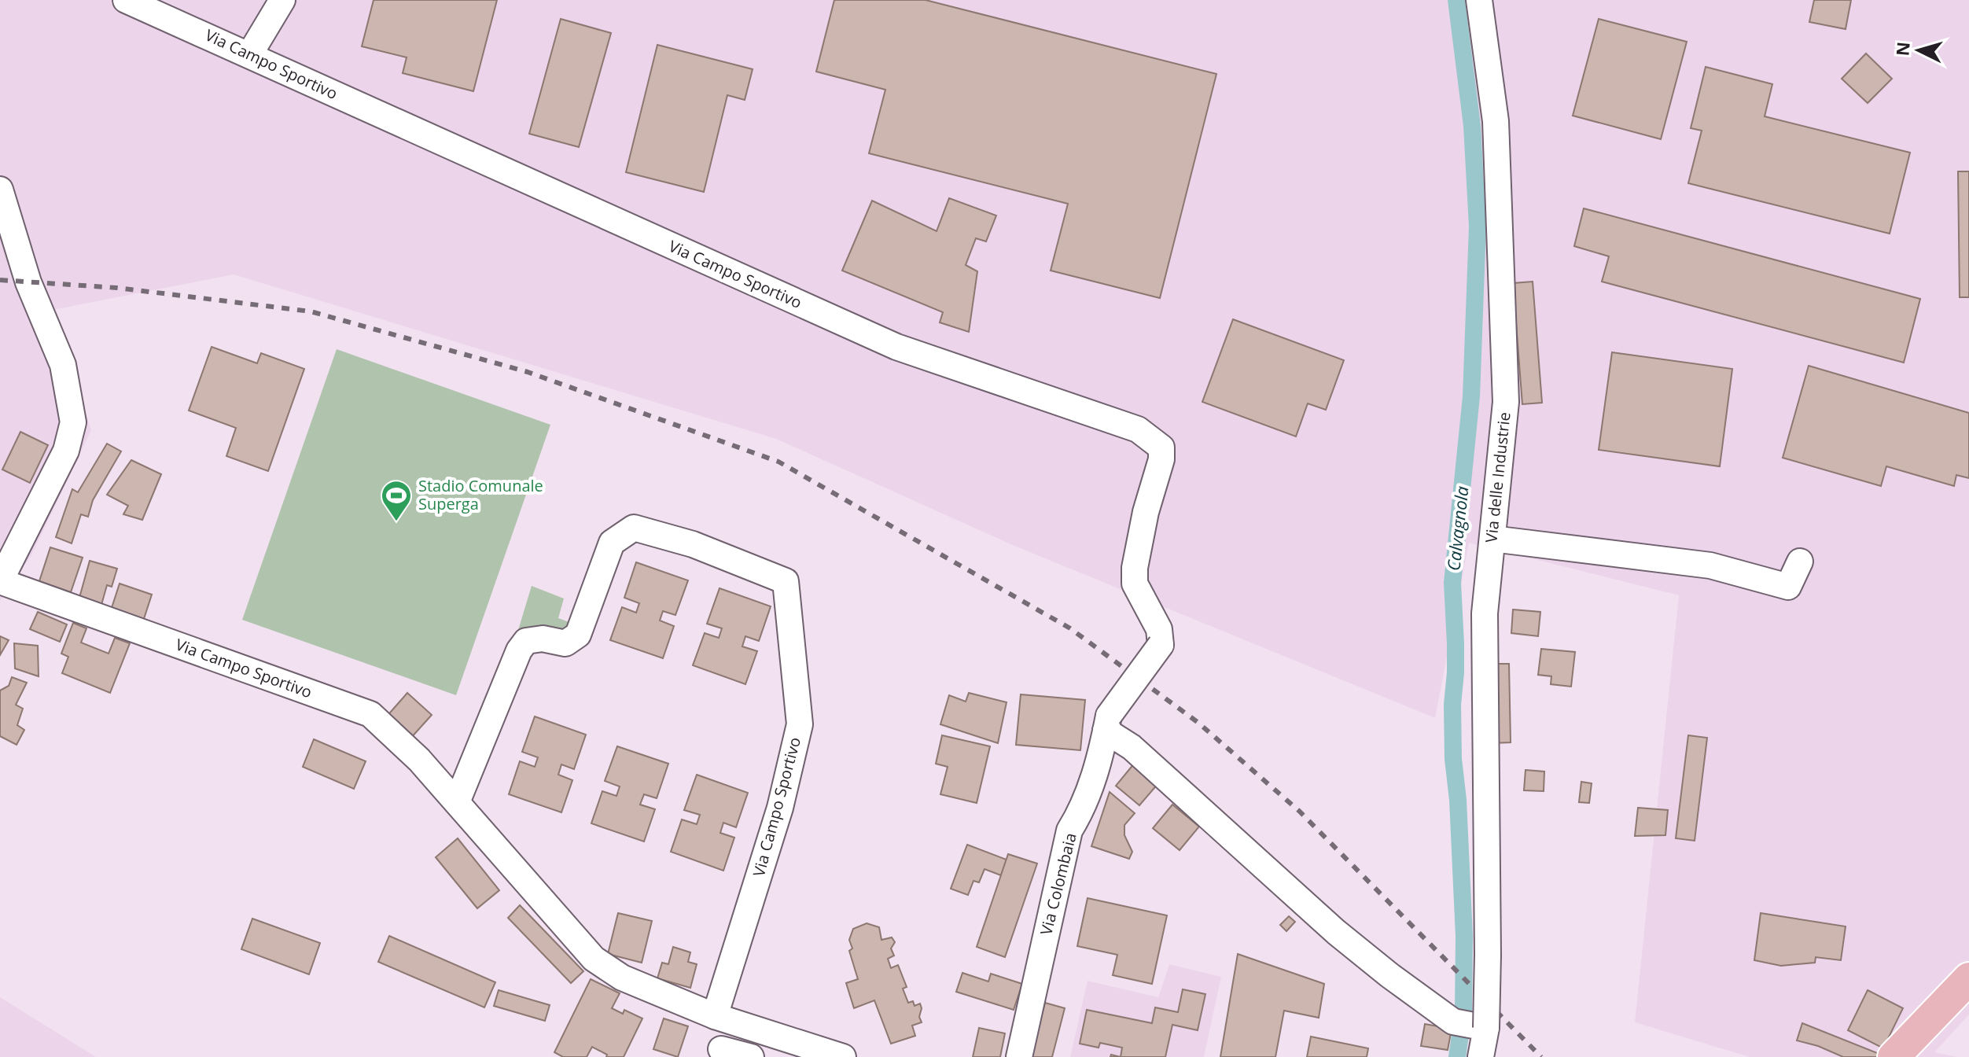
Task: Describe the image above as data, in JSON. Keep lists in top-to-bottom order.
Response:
{
  "streets": {
    "street": ["Via Campo Sportivo", "Via delle Industrie", "Via Colombaia"]
  },
  "crossings": [
    ["Via Campo Sportivo", "Via Colombaia"]
  ],
  "water": ["Calvagnola"],
  "places": {
    "sports": ["Stadio Comunale Superga"]
  },
  "north": "left"
}
